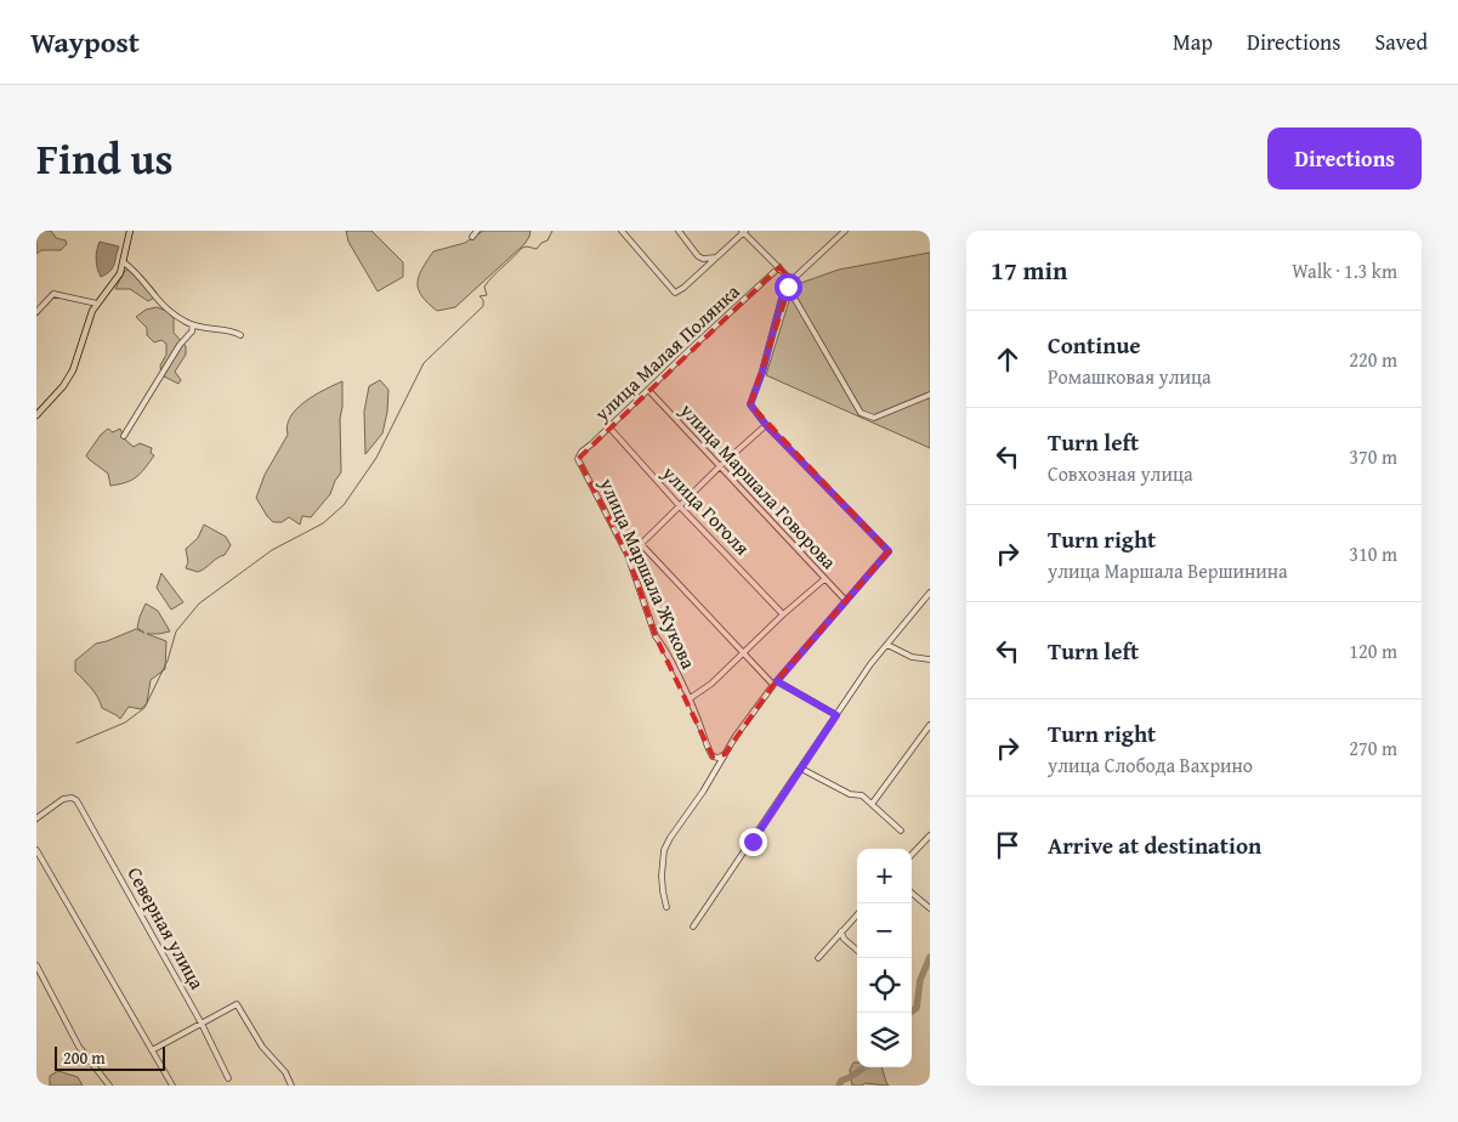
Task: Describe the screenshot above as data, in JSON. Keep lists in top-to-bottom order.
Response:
{
  "streets": {
    "street": [
      "улица Малая Полянка",
      "улица Маршала Говорова",
      "улица Гоголя",
      "улица Маршала Жукова",
      "Северная улица"
    ]
  },
  "crossings": [
    ["улица Малая Полянка", "улица Маршала Говорова"],
    ["улица Малая Полянка", "улица Гоголя"],
    ["улица Малая Полянка", "улица Маршала Жукова"]
  ],
  "scale_bar": "200 m",
  "page": {
    "header": "Waypost",
    "nav": ["Map", "Directions", "Saved"],
    "title": "Find us",
    "buttons": "Directions",
    "heading": ["17 min", "Walk · 1.3 km"],
    "list": [
      ["Continue", "Ромашковая улица", "220 m"],
      ["Turn left", "Совхозная улица", "370 m"],
      ["Turn right", "улица Маршала Вершинина", "310 m"],
      ["Turn left", "120 m"],
      ["Turn right", "улица Слобода Вахрино", "270 m"],
      "Arrive at destination"
    ],
    "map_buttons": ["+", "−"],
    "scale": "200 m"
  }
}
